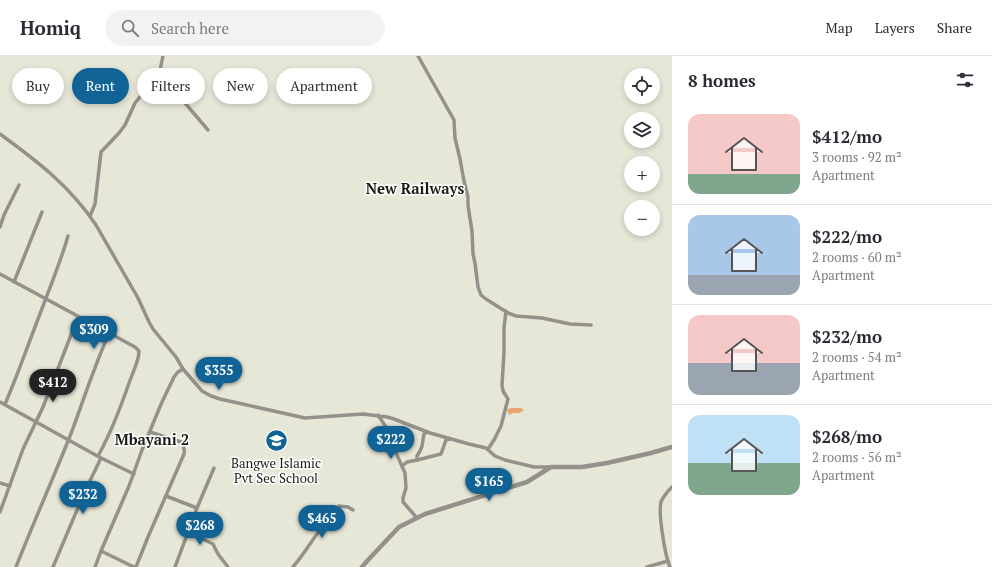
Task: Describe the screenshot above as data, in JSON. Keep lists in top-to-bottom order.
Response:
{
  "districts": ["New Railways", "Mbayani 2"],
  "places": {
    "school or university": ["Bangwe Islamic Pvt Sec School"]
  },
  "page": {
    "header": "Homiq",
    "search": "Search here",
    "nav": ["Map", "Layers", "Share"],
    "heading": "8 homes",
    "map_buttons": ["+", "−"],
    "chip": [
      "Buy",
      "Rent",
      "Filters",
      "New",
      "Apartment"
    ],
    "list": [
      {
        "name": "$412/mo",
        "note": "3 rooms · 92 m² · Apartment"
      },
      {
        "name": "$222/mo",
        "note": "2 rooms · 60 m² · Apartment"
      },
      {
        "name": "$232/mo",
        "note": "2 rooms · 54 m² · Apartment"
      },
      {
        "name": "$268/mo",
        "note": "2 rooms · 56 m² · Apartment"
      }
    ],
    "price": [
      "$309",
      "$355",
      "$412",
      "$222",
      "$165",
      "$232",
      "$465",
      "$268"
    ]
  }
}
